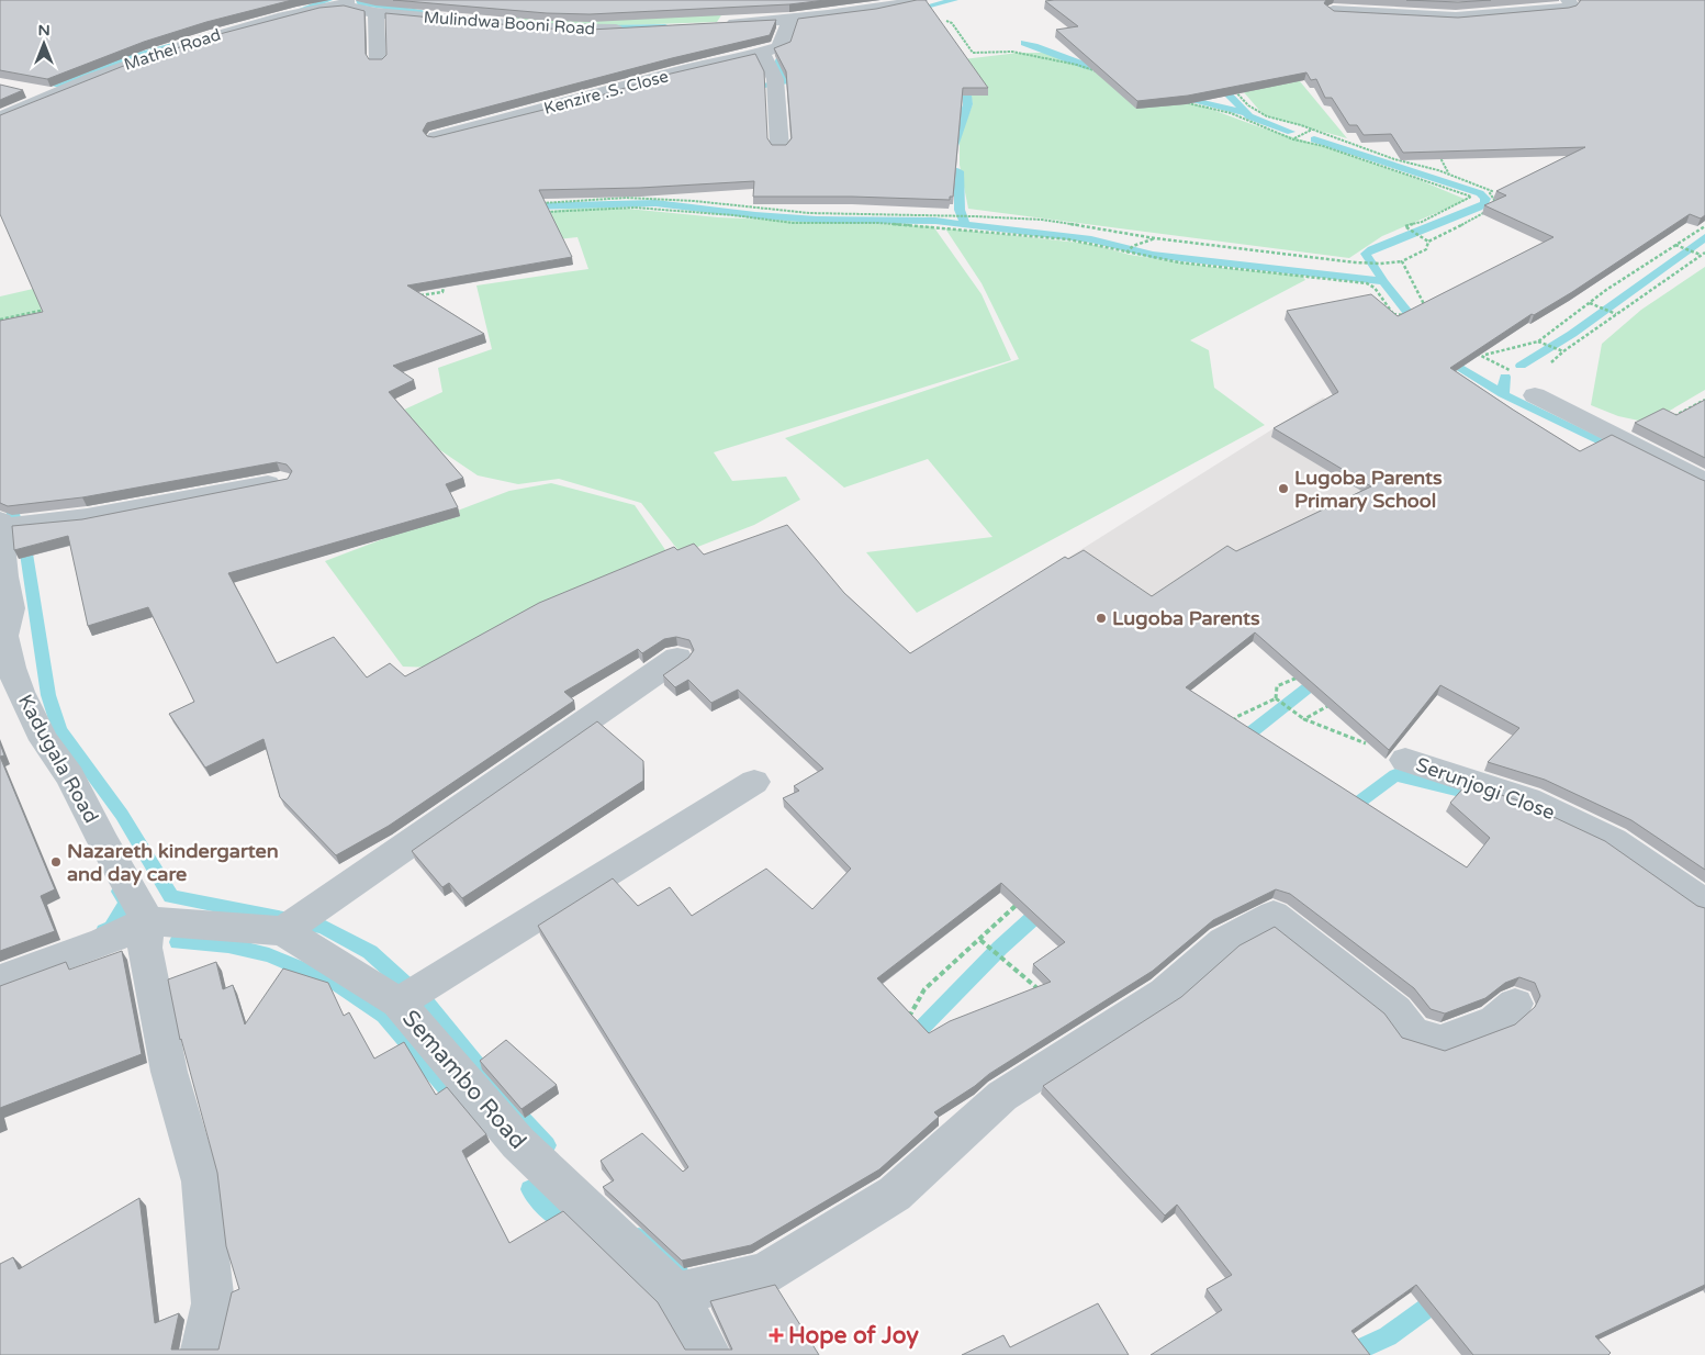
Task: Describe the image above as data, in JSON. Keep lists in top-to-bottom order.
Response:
{
  "streets": {
    "street": [
      "Mulindwa Booni Road",
      "Mathel Road",
      "Kenzire .S. Close",
      "Kadugala Road",
      "Serunjogi Close",
      "Semambo Road"
    ]
  },
  "crossings": [
    ["Mulindwa Booni Road", "Mathel Road"],
    ["Kadugala Road", "Semambo Road"]
  ],
  "places": {
    "other": ["Lugoba Parents Primary School", "Lugoba Parents", "Nazareth kindergarten and day care"],
    "health": ["Hope of Joy"]
  },
  "north": "top"
}
